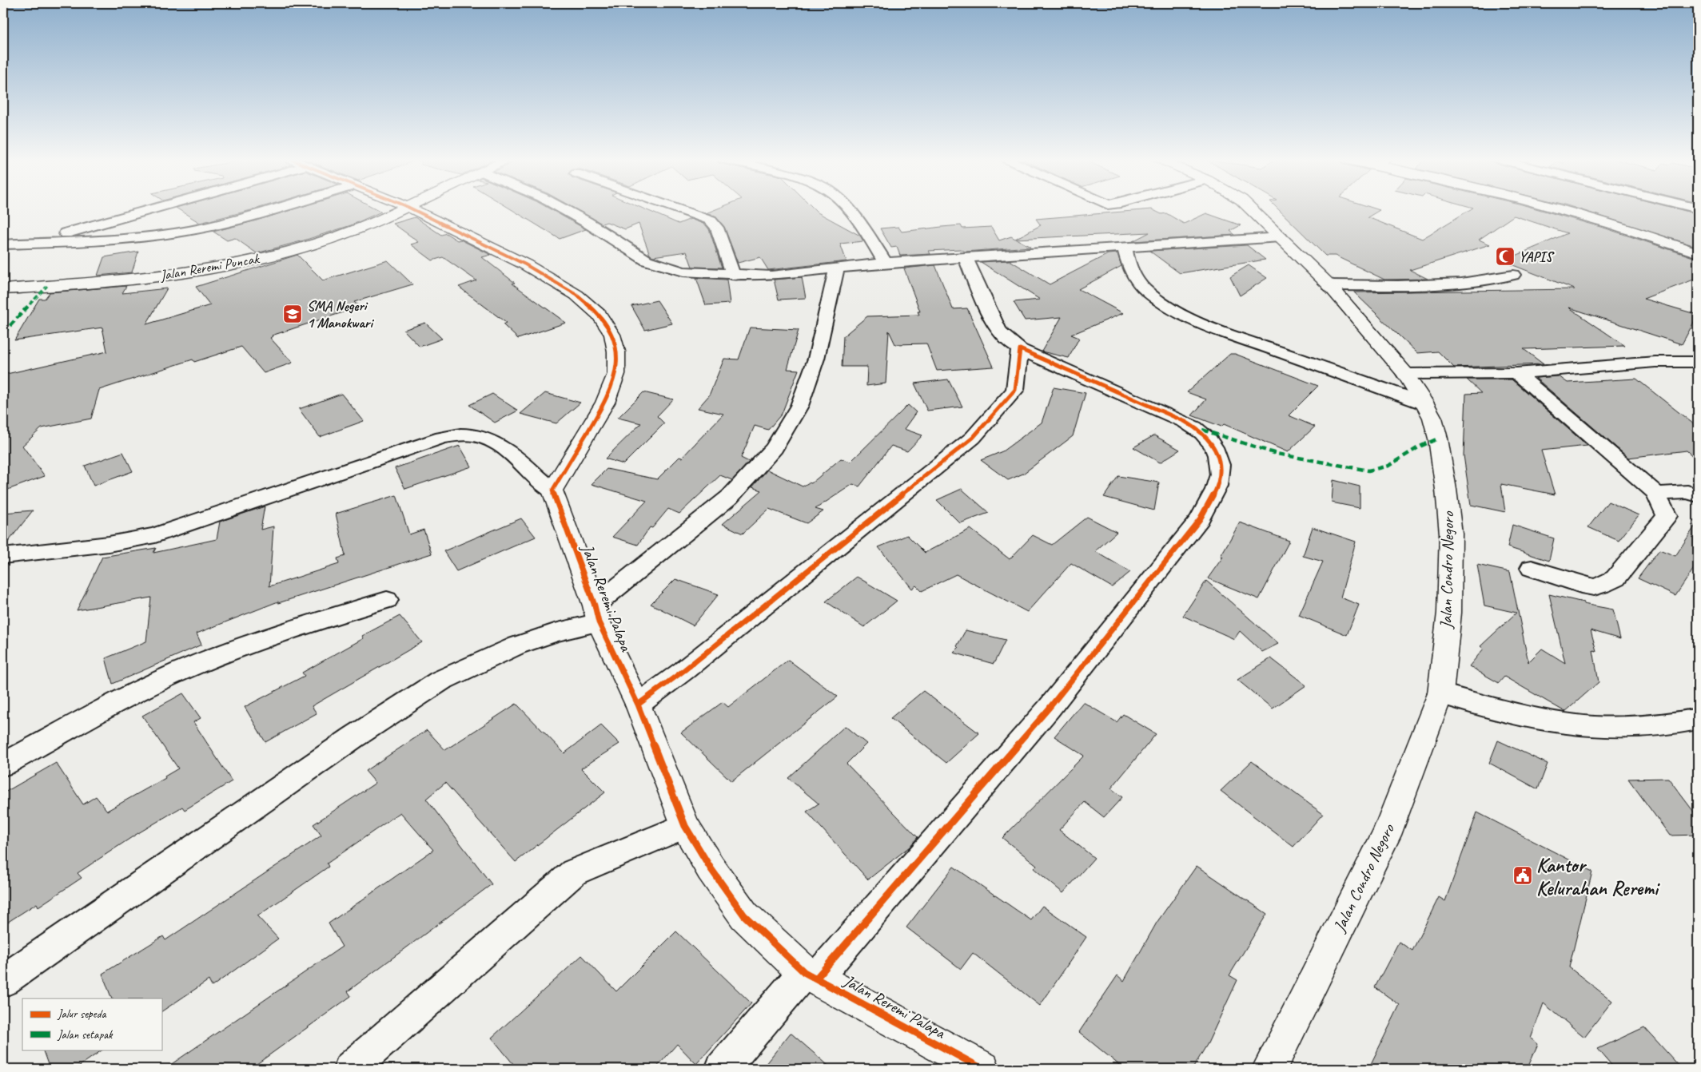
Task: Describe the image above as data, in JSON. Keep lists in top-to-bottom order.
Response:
{
  "streets": {
    "main road": ["Jalan Reremi Puncak", "Jalan Condro Negoro", "Jalan Reremi Palapa"]
  },
  "places": {
    "mosque": ["YAPIS"],
    "school or university": ["SMA Negeri 1 Manokwari"],
    "public building": ["Kantor Kelurahan Reremi"]
  },
  "legend": ["Jalur sepeda", "Jalan setapak"]
}
